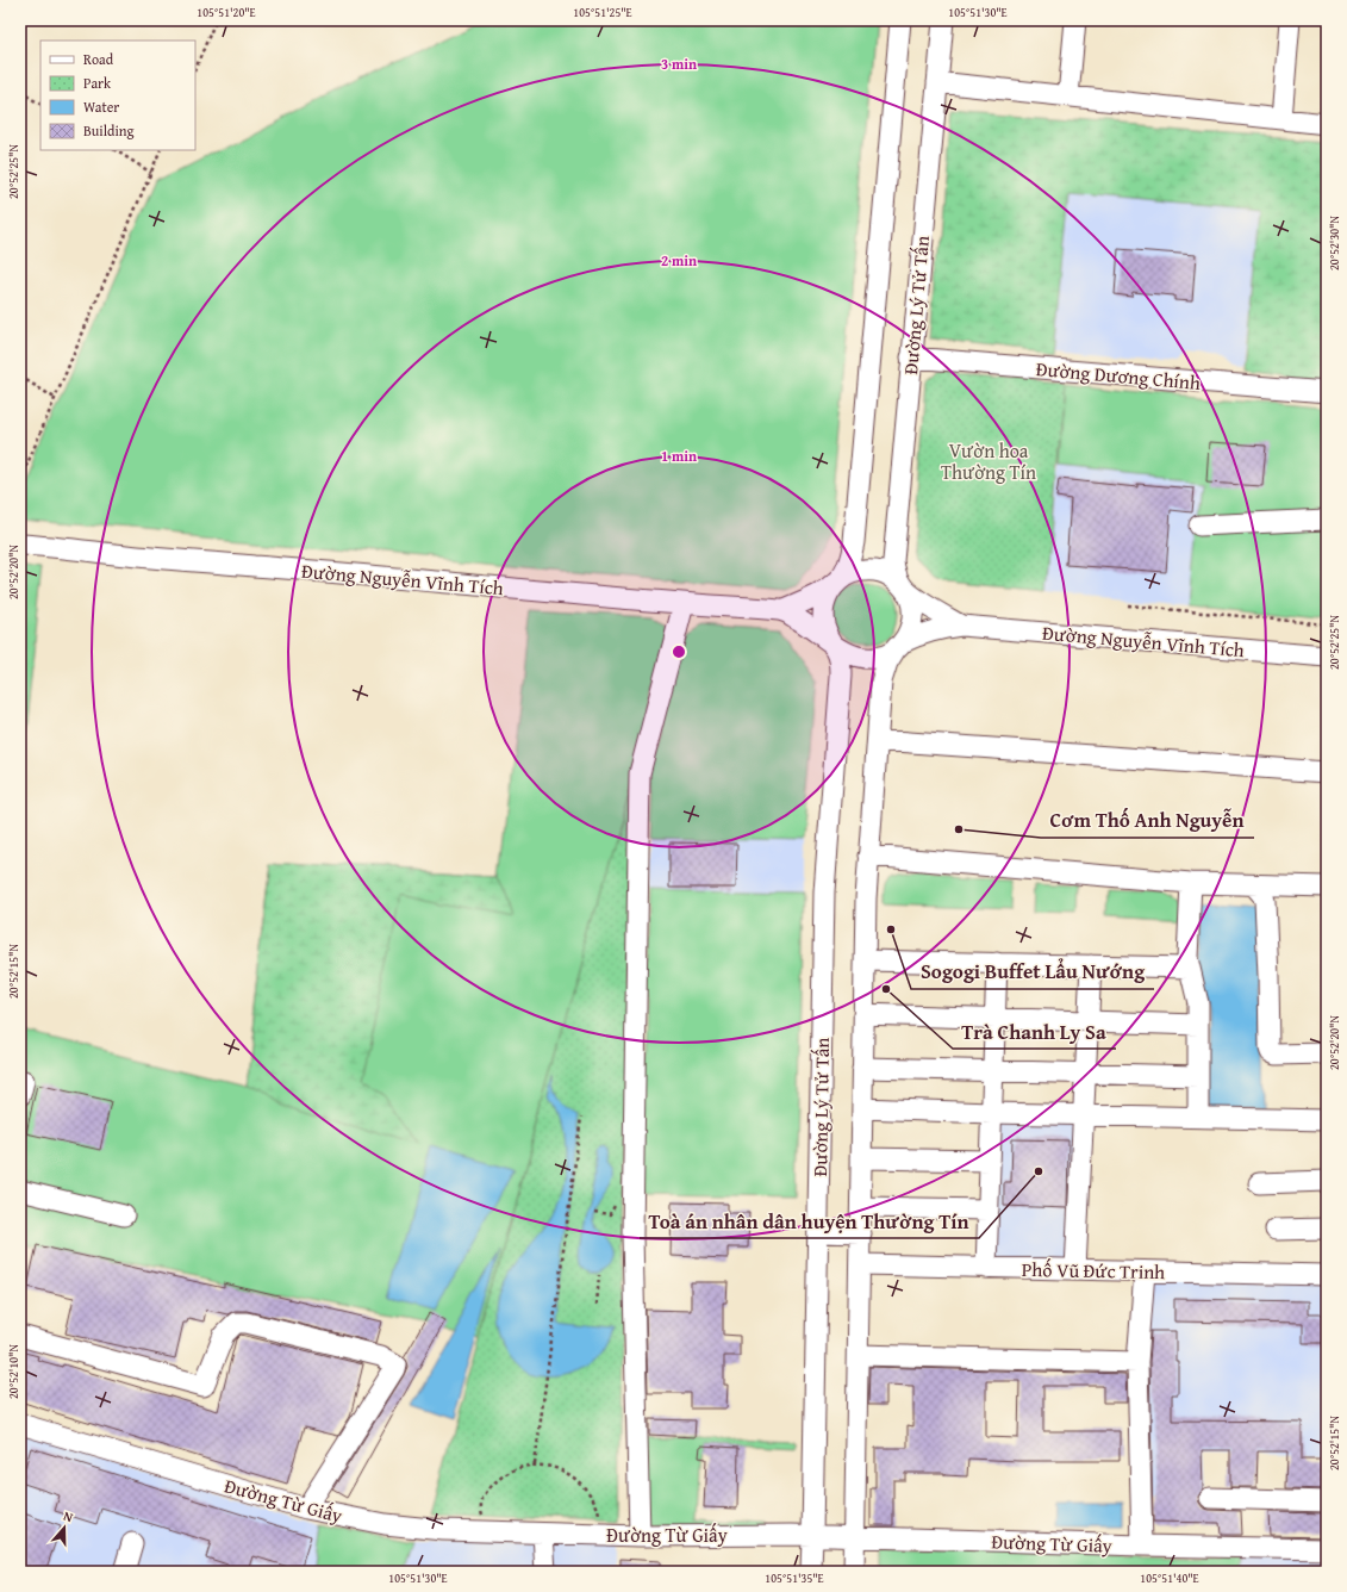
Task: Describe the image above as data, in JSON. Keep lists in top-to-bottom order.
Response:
{
  "streets": {
    "street": [
      "Đường Lý Tử Tấn",
      "Đường Dương Chính",
      "Đường Nguyễn Vĩnh Tích",
      "Phố Vũ Đức Trinh",
      "Đường Từ Giấy"
    ]
  },
  "crossings": [
    ["Đường Lý Tử Tấn", "Đường Dương Chính"],
    ["Đường Lý Tử Tấn", "Đường Từ Giấy"]
  ],
  "parks": ["Vườn hoa Thường Tín"],
  "places": [
    "Cơm Thố Anh Nguyễn",
    "Sogogi Buffet Lẩu Nướng",
    "Trà Chanh Ly Sa",
    "Toà án nhân dân huyện Thường Tín"
  ],
  "legend": [
    "Road",
    "Park",
    "Water",
    "Building"
  ],
  "north": "top",
  "coordinates": [
    "105°51'20\"E",
    "105°51'25\"E",
    "105°51'30\"E",
    "20°52'25\"N",
    "20°52'30\"N",
    "20°52'20\"N",
    "20°52'15\"N",
    "20°52'10\"N",
    "105°51'35\"E",
    "105°51'40\"E"
  ],
  "rings": ["3 min", "2 min", "1 min"]
}
